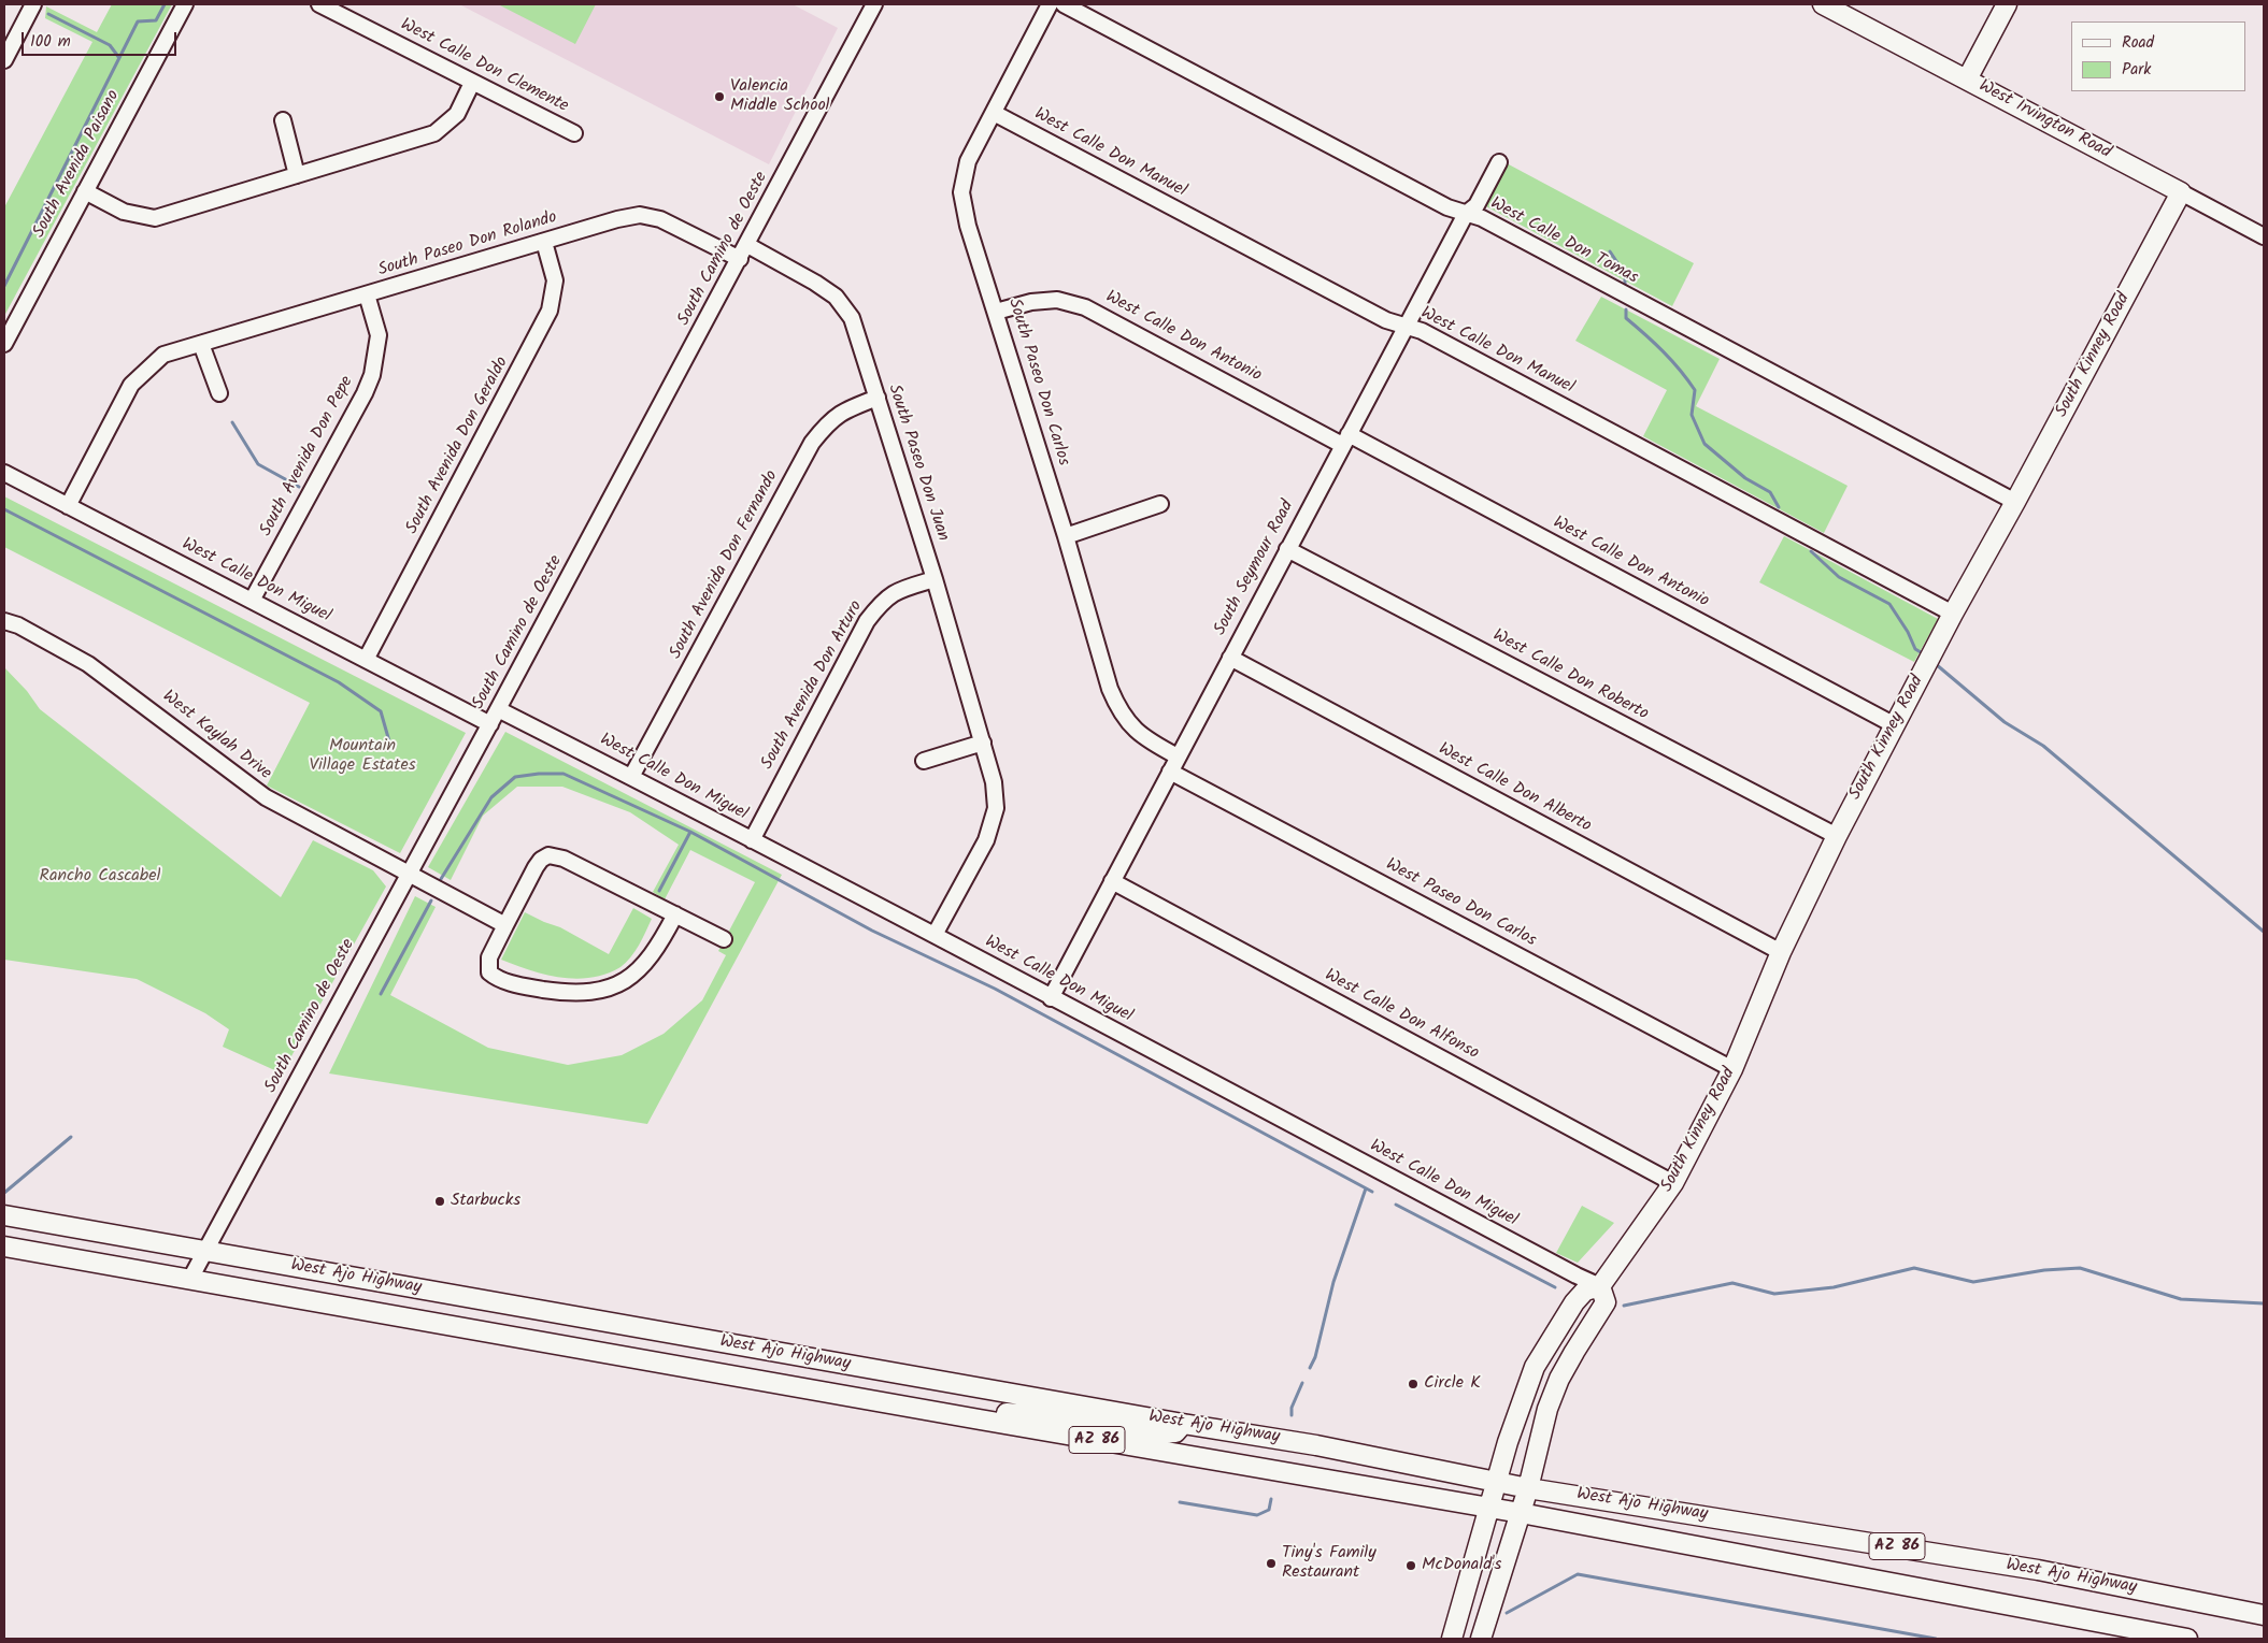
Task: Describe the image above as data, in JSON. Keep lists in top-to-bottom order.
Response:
{
  "streets": {
    "main road": [
      "West Irvington Road",
      "South Kinney Road",
      "West Ajo Highway",
      "AZ 86"
    ],
    "street": [
      "West Calle Don Clemente",
      "West Calle Don Manuel",
      "South Avenida Paisano",
      "West Calle Don Tomas",
      "South Paseo Don Rolando",
      "South Camino de Oeste",
      "West Calle Don Antonio",
      "South Paseo Don Carlos",
      "South Avenida Don Geraldo",
      "South Avenida Don Pepe",
      "South Paseo Don Juan",
      "South Avenida Don Fernando",
      "South Seymour Road",
      "West Calle Don Miguel",
      "West Calle Don Roberto",
      "South Avenida Don Arturo",
      "West Kaylah Drive",
      "West Calle Don Alberto",
      "West Paseo Don Carlos",
      "West Calle Don Alfonso"
    ]
  },
  "crossings": [
    ["West Irvington Road", "South Kinney Road"],
    ["West Calle Don Manuel", "South Kinney Road"],
    ["West Calle Don Manuel", "South Paseo Don Carlos"],
    ["West Calle Don Manuel", "South Seymour Road"],
    ["West Calle Don Tomas", "South Kinney Road"],
    ["West Calle Don Tomas", "South Seymour Road"],
    ["South Paseo Don Rolando", "South Camino de Oeste"],
    ["South Paseo Don Rolando", "South Avenida Don Geraldo"],
    ["South Paseo Don Rolando", "South Avenida Don Pepe"],
    ["South Paseo Don Rolando", "West Calle Don Miguel"],
    ["South Camino de Oeste", "South Paseo Don Juan"],
    ["South Camino de Oeste", "West Calle Don Miguel"],
    ["South Camino de Oeste", "West Kaylah Drive"],
    ["South Camino de Oeste", "West Ajo Highway"],
    ["West Calle Don Antonio", "South Kinney Road"],
    ["West Calle Don Antonio", "South Paseo Don Carlos"],
    ["West Calle Don Antonio", "South Seymour Road"],
    ["South Kinney Road", "West Calle Don Miguel"],
    ["South Kinney Road", "West Calle Don Roberto"],
    ["South Kinney Road", "West Calle Don Alberto"],
    ["South Kinney Road", "West Paseo Don Carlos"],
    ["South Kinney Road", "West Calle Don Alfonso"],
    ["South Kinney Road", "West Ajo Highway"],
    ["South Paseo Don Carlos", "South Seymour Road"],
    ["South Avenida Don Geraldo", "West Calle Don Miguel"],
    ["South Avenida Don Pepe", "West Calle Don Miguel"],
    ["South Paseo Don Juan", "South Avenida Don Fernando"],
    ["South Paseo Don Juan", "West Calle Don Miguel"],
    ["South Paseo Don Juan", "South Avenida Don Arturo"],
    ["South Avenida Don Fernando", "West Calle Don Miguel"],
    ["South Seymour Road", "West Calle Don Miguel"],
    ["South Seymour Road", "West Calle Don Roberto"],
    ["South Seymour Road", "West Calle Don Alberto"],
    ["South Seymour Road", "West Paseo Don Carlos"],
    ["South Seymour Road", "West Calle Don Alfonso"],
    ["West Calle Don Miguel", "South Avenida Don Arturo"]
  ],
  "parks": ["Mountain Village Estates", "Rancho Cascabel"],
  "places": [
    "Valencia Middle School",
    "Starbucks",
    "Circle K",
    "Tiny's Family Restaurant",
    "McDonald's"
  ],
  "legend": ["Road", "Park"],
  "scale_bar": "100 m"
}
